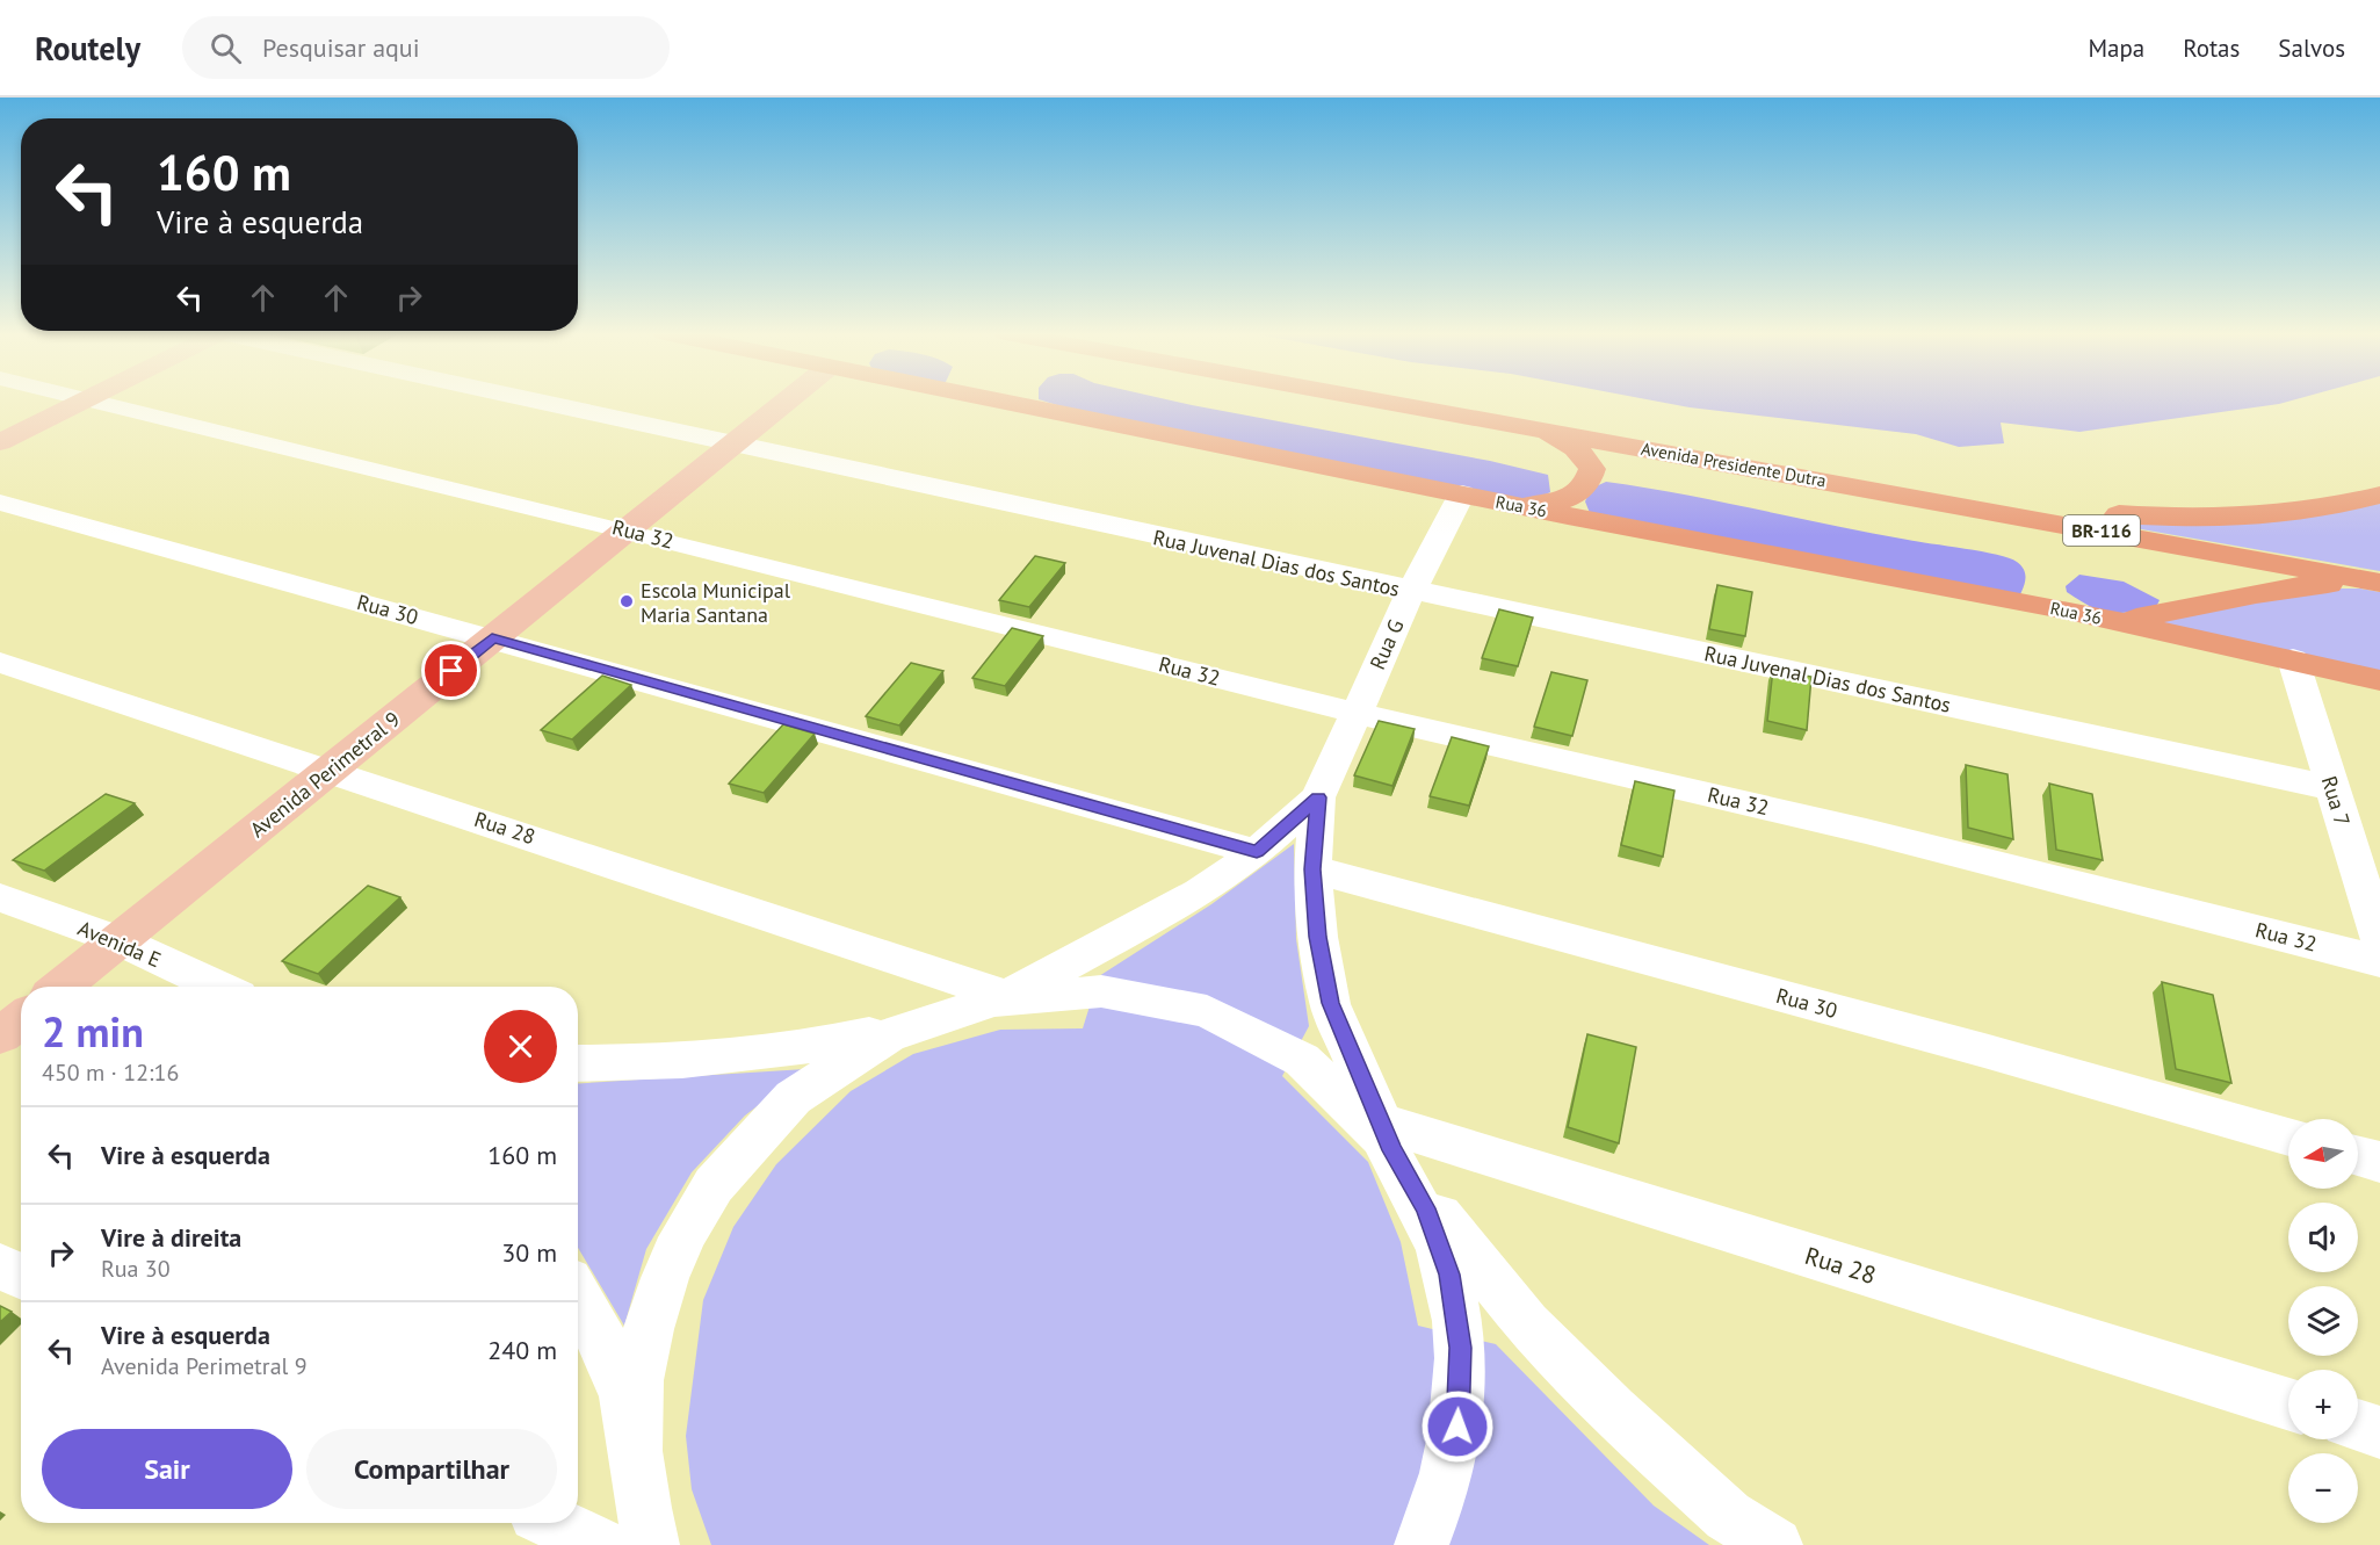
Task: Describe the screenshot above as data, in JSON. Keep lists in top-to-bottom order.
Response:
{
  "streets": {
    "highway": ["Avenida Presidente Dutra", "Rua 36", "BR-116"],
    "main road": ["Avenida Perimetral 9"],
    "street": [
      "Rua 32",
      "Rua Juvenal Dias dos Santos",
      "Rua 30",
      "Rua G",
      "Rua 7",
      "Rua 28",
      "Avenida E"
    ]
  },
  "crossings": [
    ["Rua 36", "Rua G"],
    ["Rua 36", "Rua 7"],
    ["Rua 32", "Rua G"],
    ["Rua 32", "Avenida Perimetral 9"],
    ["Rua Juvenal Dias dos Santos", "Rua G"],
    ["Rua Juvenal Dias dos Santos", "Avenida Perimetral 9"],
    ["Rua Juvenal Dias dos Santos", "Rua 7"],
    ["Rua 30", "Avenida Perimetral 9"],
    ["Avenida Perimetral 9", "Rua 28"],
    ["Avenida Perimetral 9", "Avenida E"]
  ],
  "places": ["Escola Municipal Maria Santana"],
  "north": "left",
  "page": {
    "header": "Routely",
    "search": "Pesquisar aqui",
    "nav": ["Mapa", "Rotas", "Salvos"],
    "turn": ["160 m", "Vire à esquerda"],
    "heading": ["2 min", "450 m · 12:16"],
    "list": [
      {
        "name": "Vire à esquerda",
        "value": "160 m"
      },
      {
        "name": "Vire à direita",
        "note": "Rua 30",
        "value": "30 m"
      },
      {
        "name": "Vire à esquerda",
        "note": "Avenida Perimetral 9",
        "value": "240 m"
      }
    ],
    "map_buttons": ["+", "−"],
    "buttons": ["Sair", "Compartilhar"]
  }
}
